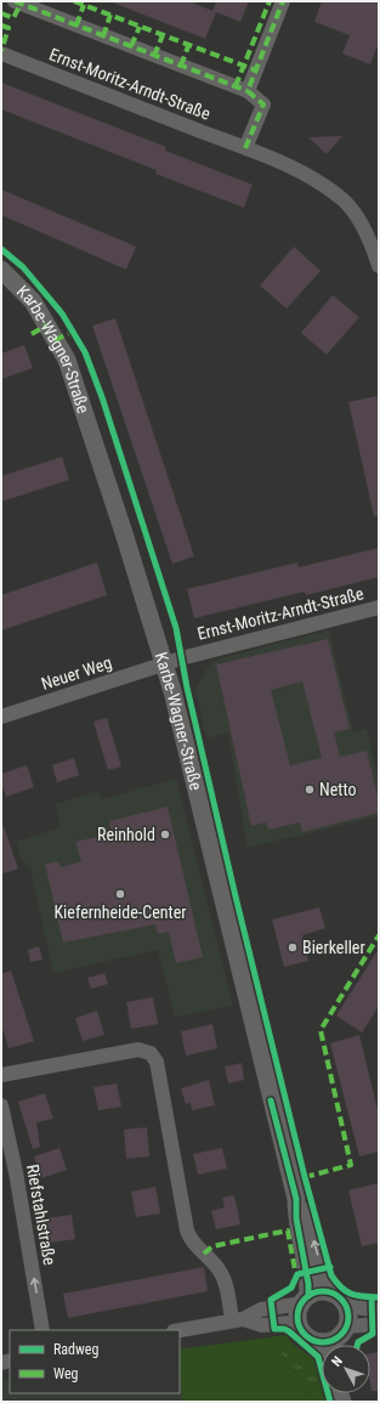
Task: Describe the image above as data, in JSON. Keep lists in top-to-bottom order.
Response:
{
  "streets": {
    "street": [
      "Ernst-Moritz-Arndt-Straße",
      "Karbe-Wagner-Straße",
      "Neuer Weg",
      "Riefstahlstraße"
    ]
  },
  "crossings": [
    ["Ernst-Moritz-Arndt-Straße", "Karbe-Wagner-Straße"],
    ["Ernst-Moritz-Arndt-Straße", "Neuer Weg"],
    ["Karbe-Wagner-Straße", "Neuer Weg"]
  ],
  "one_way": ["Riefstahlstraße"],
  "places": [
    "Netto",
    "Reinhold",
    "Kiefernheide-Center",
    "Bierkeller"
  ],
  "legend": ["Radweg", "Weg"],
  "north": "top left"
}
